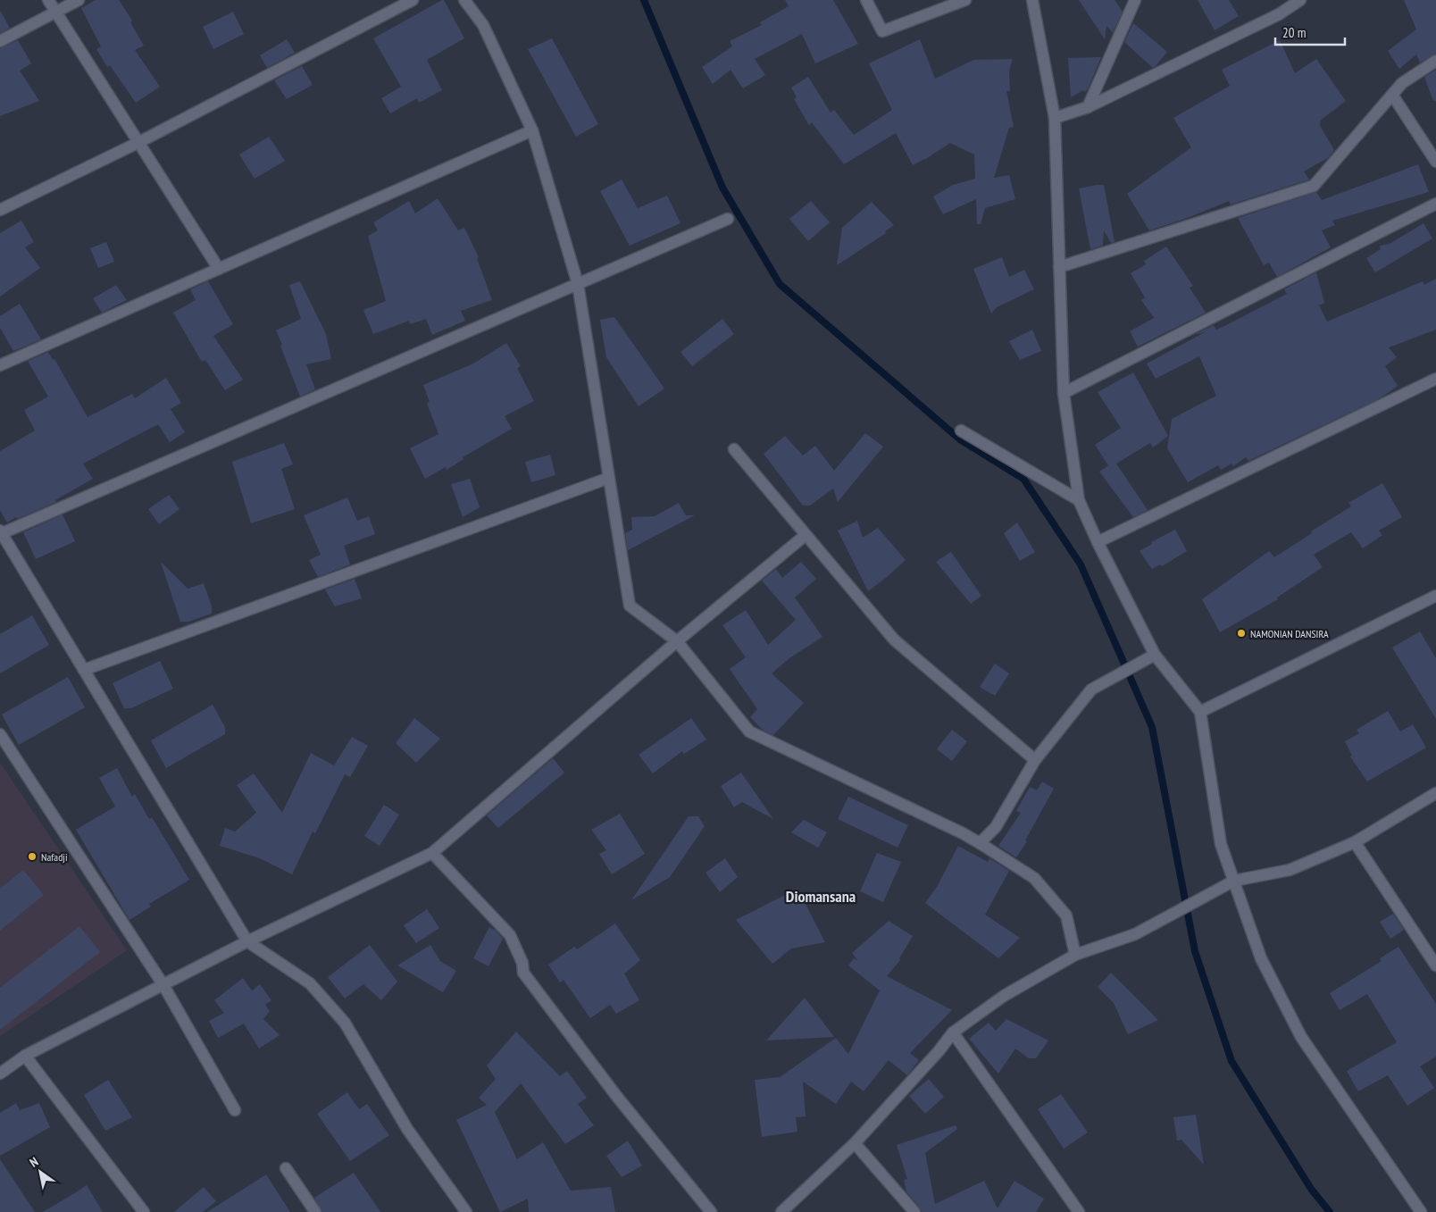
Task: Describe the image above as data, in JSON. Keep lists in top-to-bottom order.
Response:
{
  "districts": ["Diomansana"],
  "places": ["NAMONIAN DANSIRA", "Nafadji"],
  "scale_bar": "20 m",
  "north": "top left"
}
